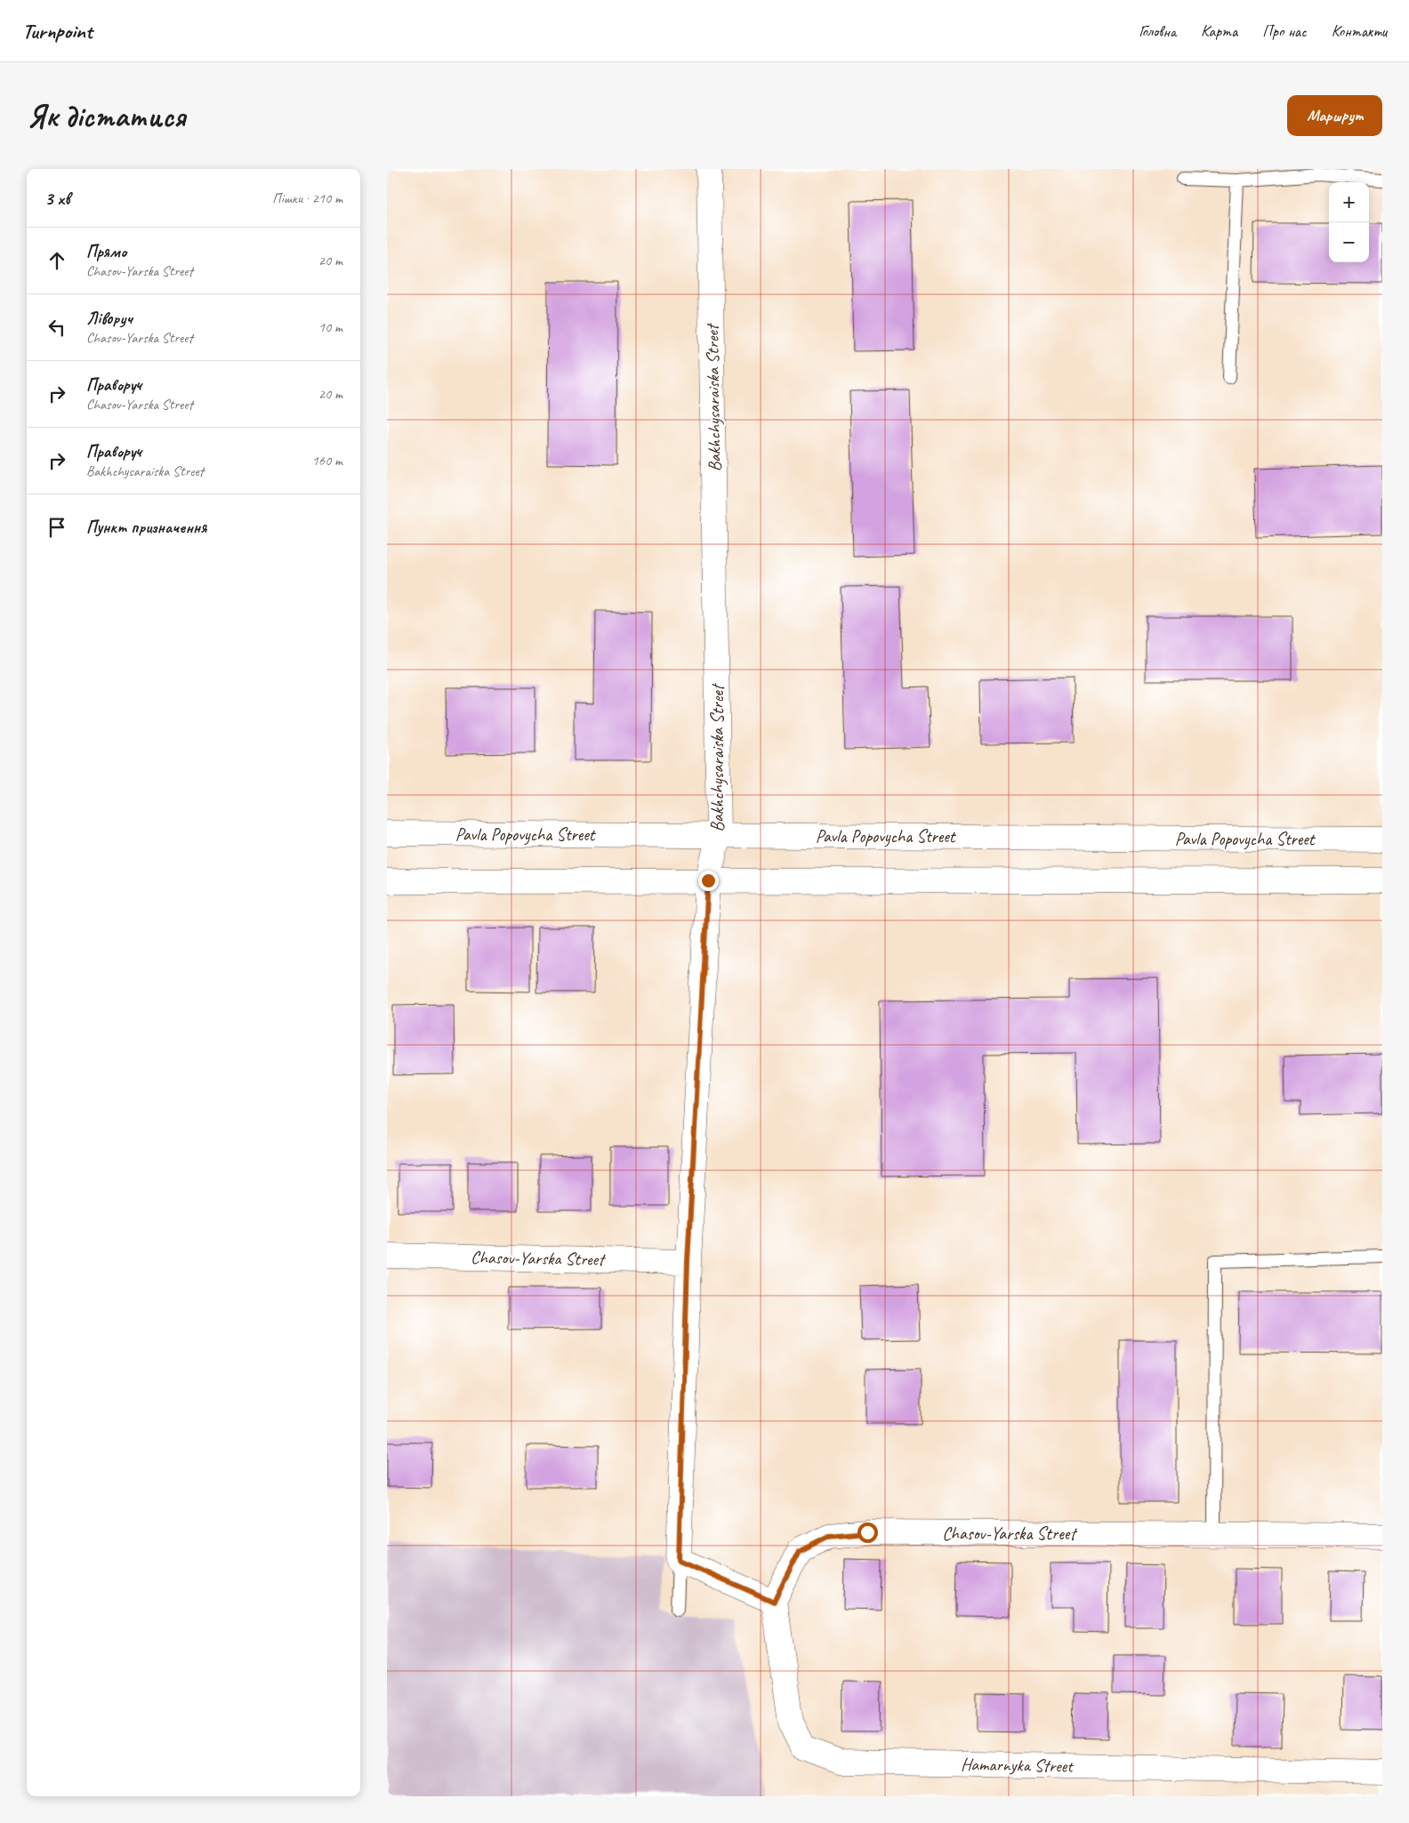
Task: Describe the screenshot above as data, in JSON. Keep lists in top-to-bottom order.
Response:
{
  "streets": {
    "street": [
      "Bakhchysaraiska Street",
      "Pavla Popovycha Street",
      "Chasov-Yarska Street",
      "Hamarnyka Street"
    ]
  },
  "crossings": [
    ["Bakhchysaraiska Street", "Pavla Popovycha Street"],
    ["Bakhchysaraiska Street", "Chasov-Yarska Street"],
    ["Chasov-Yarska Street", "Hamarnyka Street"]
  ],
  "page": {
    "header": "Turnpoint",
    "nav": [
      "Головна",
      "Карта",
      "Про нас",
      "Контакти"
    ],
    "buttons": "Маршрут",
    "title": "Як дістатися",
    "heading": ["3 хв", "Пішки · 210 m"],
    "map_buttons": ["+", "−"],
    "list": [
      ["Прямо", "Chasov-Yarska Street", "20 m"],
      ["Ліворуч", "Chasov-Yarska Street", "10 m"],
      ["Праворуч", "Chasov-Yarska Street", "20 m"],
      ["Праворуч", "Bakhchysaraiska Street", "160 m"],
      "Пункт призначення"
    ]
  }
}
